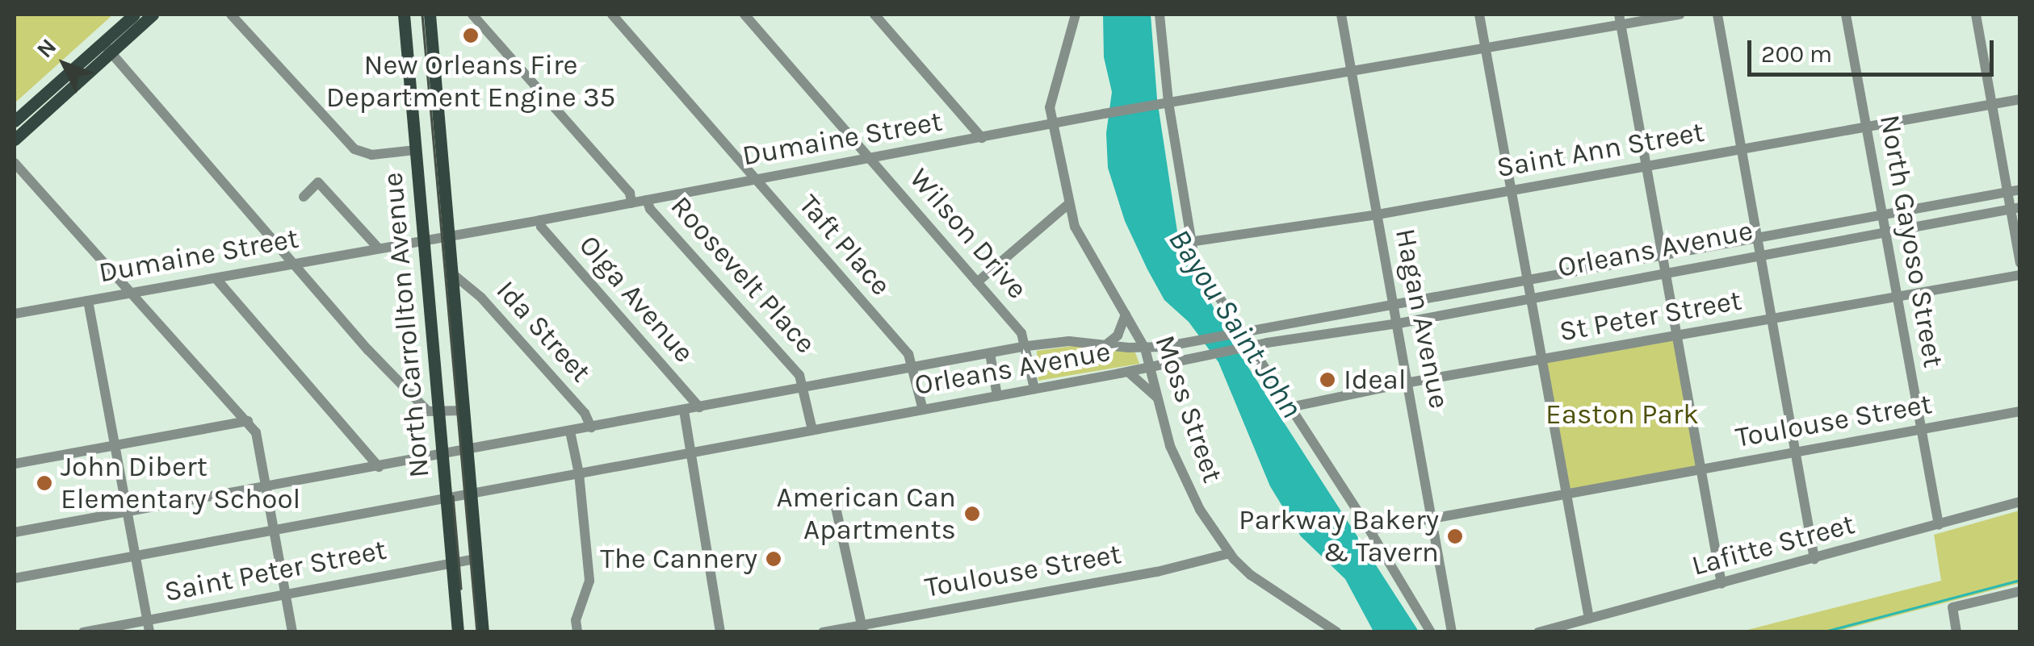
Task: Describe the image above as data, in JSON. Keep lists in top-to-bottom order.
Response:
{
  "streets": {
    "main road": ["North Carrollton Avenue"],
    "street": [
      "Dumaine Street",
      "Saint Ann Street",
      "Wilson Drive",
      "North Gayoso Street",
      "Taft Place",
      "Orleans Avenue",
      "Roosevelt Place",
      "Olga Avenue",
      "St Peter Street",
      "Hagan Avenue",
      "Ida Street",
      "Moss Street",
      "Toulouse Street",
      "Lafitte Street",
      "Saint Peter Street"
    ]
  },
  "crossings": [
    ["Dumaine Street", "Wilson Drive"],
    ["Dumaine Street", "Taft Place"],
    ["Dumaine Street", "Roosevelt Place"],
    ["Dumaine Street", "Olga Avenue"],
    ["Dumaine Street", "Hagan Avenue"],
    ["Dumaine Street", "North Carrollton Avenue"],
    ["Dumaine Street", "Moss Street"],
    ["Saint Ann Street", "North Gayoso Street"],
    ["Saint Ann Street", "Hagan Avenue"],
    ["Wilson Drive", "Orleans Avenue"],
    ["North Gayoso Street", "Orleans Avenue"],
    ["North Gayoso Street", "St Peter Street"],
    ["North Gayoso Street", "Toulouse Street"],
    ["North Gayoso Street", "Lafitte Street"],
    ["Taft Place", "Orleans Avenue"],
    ["Orleans Avenue", "Roosevelt Place"],
    ["Orleans Avenue", "Olga Avenue"],
    ["Orleans Avenue", "Hagan Avenue"],
    ["Orleans Avenue", "North Carrollton Avenue"],
    ["Orleans Avenue", "Ida Street"],
    ["Orleans Avenue", "Moss Street"],
    ["St Peter Street", "Hagan Avenue"],
    ["Hagan Avenue", "Toulouse Street"],
    ["North Carrollton Avenue", "Ida Street"],
    ["North Carrollton Avenue", "Saint Peter Street"],
    ["Moss Street", "Toulouse Street"]
  ],
  "water": ["Bayou Saint John"],
  "parks": ["Easton Park"],
  "places": [
    "New Orleans Fire Department Engine 35",
    "Ideal",
    "John Dibert Elementary School",
    "American Can Apartments",
    "Parkway Bakery & Tavern",
    "The Cannery"
  ],
  "scale_bar": "200 m",
  "north": "top left"
}
